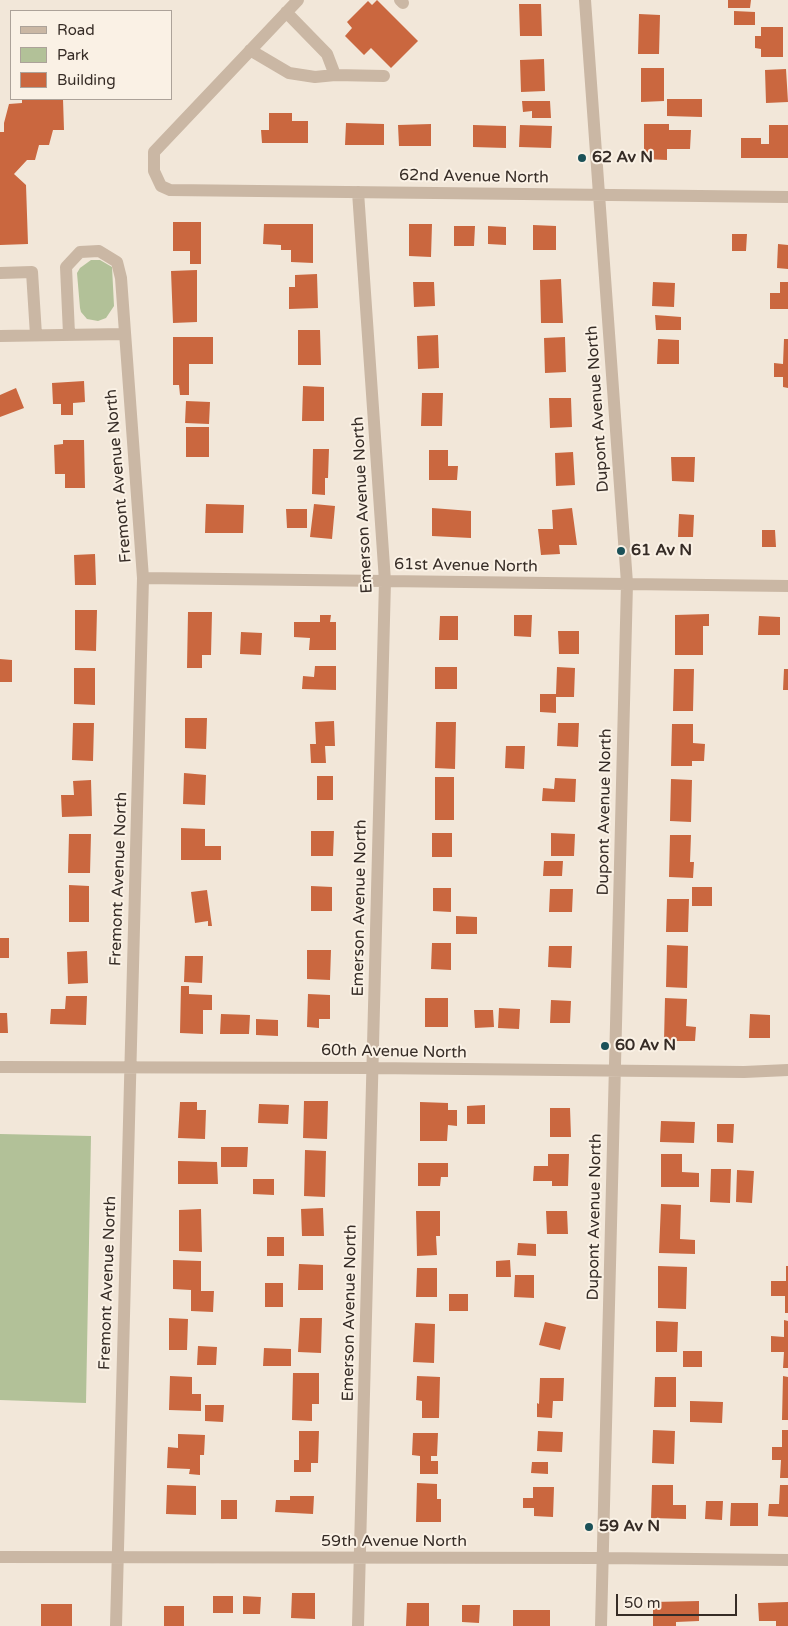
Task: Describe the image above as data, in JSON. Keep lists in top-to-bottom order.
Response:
{
  "streets": {
    "street": [
      "62nd Avenue North",
      "Dupont Avenue North",
      "Fremont Avenue North",
      "Emerson Avenue North",
      "61st Avenue North",
      "60th Avenue North",
      "59th Avenue North"
    ]
  },
  "crossings": [
    ["62nd Avenue North", "Dupont Avenue North"],
    ["62nd Avenue North", "Emerson Avenue North"],
    ["Dupont Avenue North", "61st Avenue North"],
    ["Dupont Avenue North", "60th Avenue North"],
    ["Dupont Avenue North", "59th Avenue North"],
    ["Fremont Avenue North", "61st Avenue North"],
    ["Fremont Avenue North", "60th Avenue North"],
    ["Fremont Avenue North", "59th Avenue North"],
    ["Emerson Avenue North", "61st Avenue North"],
    ["Emerson Avenue North", "60th Avenue North"],
    ["Emerson Avenue North", "59th Avenue North"]
  ],
  "places": [
    "62 Av N",
    "61 Av N",
    "60 Av N",
    "59 Av N"
  ],
  "legend": ["Road", "Park", "Building"],
  "scale_bar": "50 m"
}
